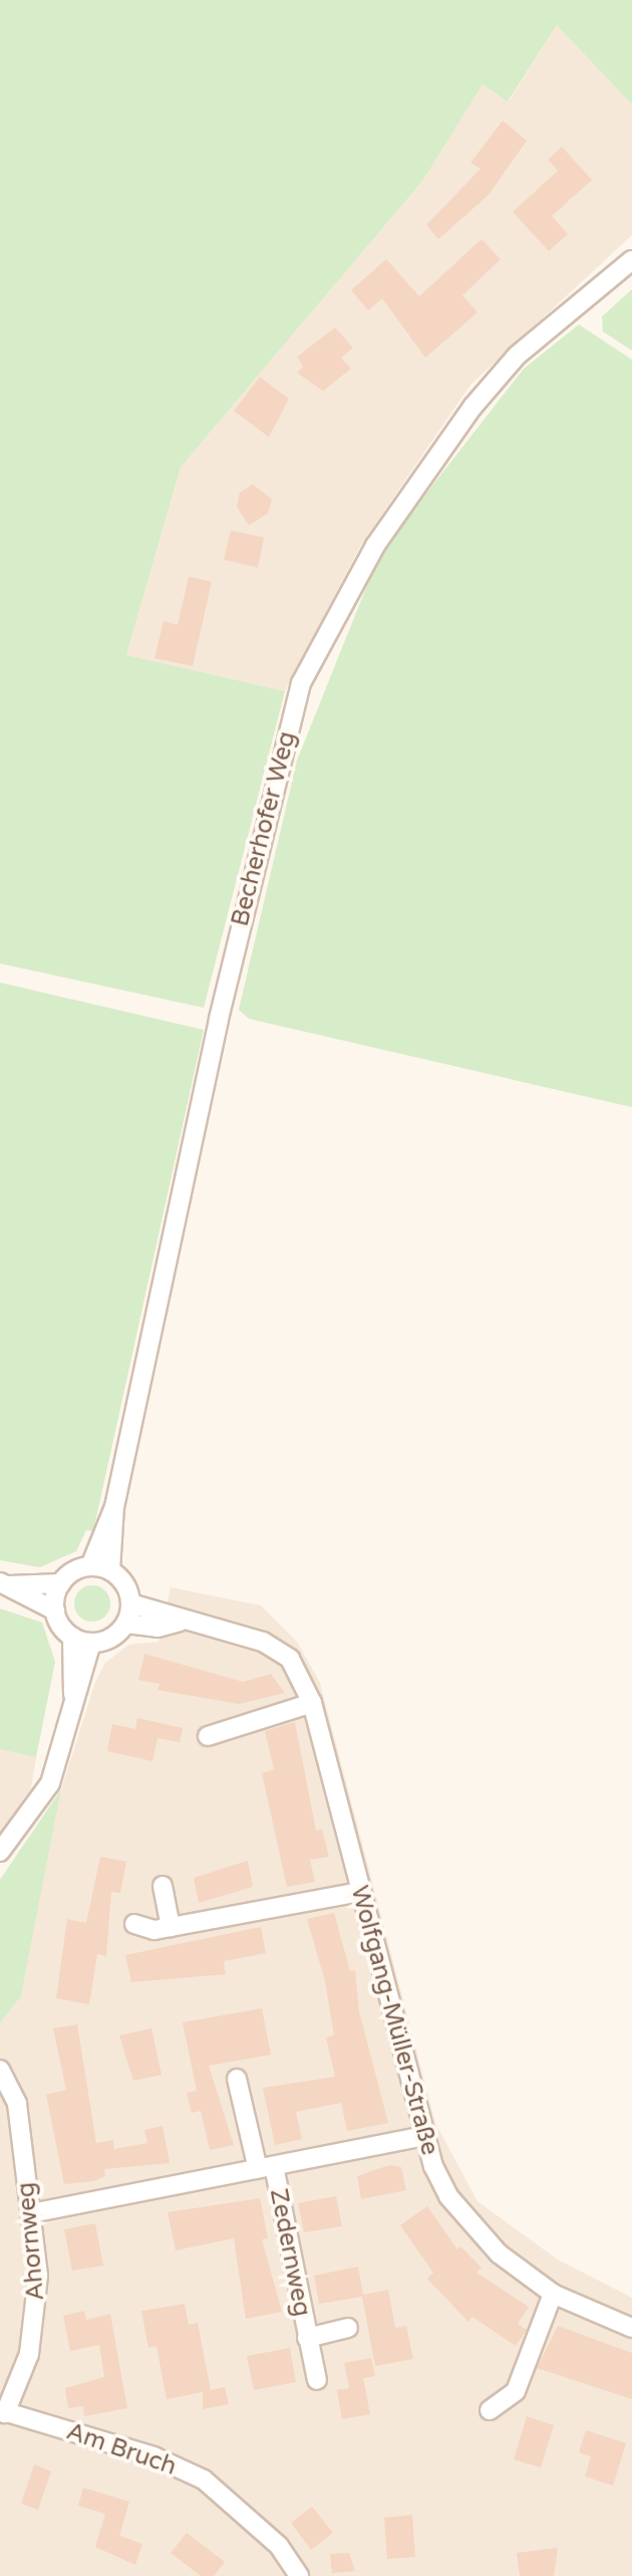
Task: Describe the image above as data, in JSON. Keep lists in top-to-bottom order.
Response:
{
  "streets": {
    "street": [
      "Becherhofer Weg",
      "Wolfgang-Müller-Straße",
      "Ahornweg",
      "Zedernweg",
      "Am Bruch"
    ]
  },
  "crossings": [
    ["Becherhofer Weg", "Wolfgang-Müller-Straße"],
    ["Ahornweg", "Am Bruch"]
  ]
}
